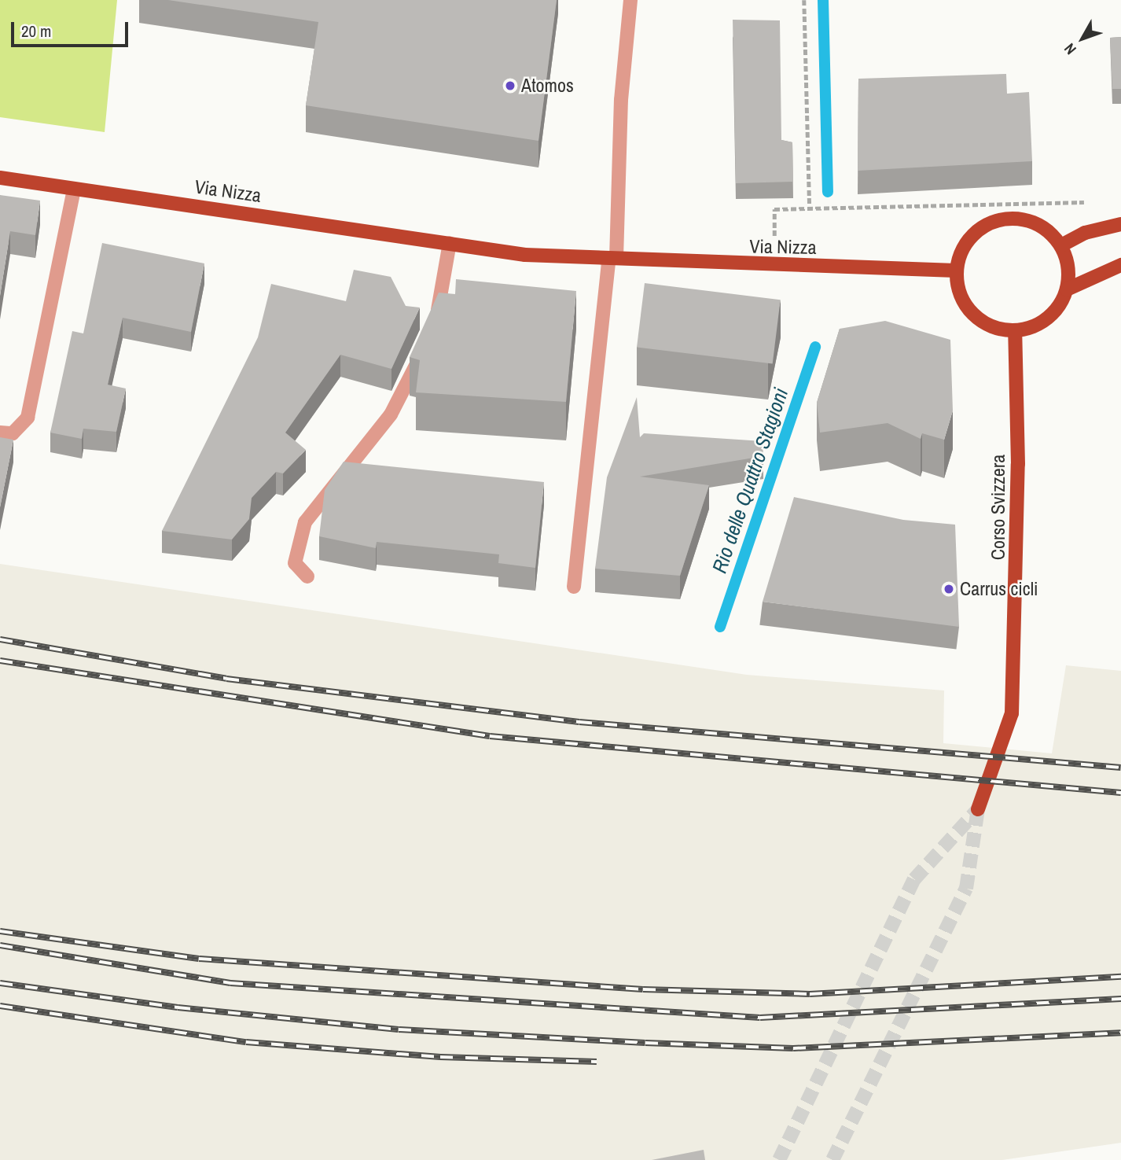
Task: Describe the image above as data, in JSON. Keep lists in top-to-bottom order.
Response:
{
  "streets": {
    "main road": ["Via Nizza", "Corso Svizzera"]
  },
  "crossings": [
    ["Via Nizza", "Corso Svizzera"]
  ],
  "water": ["Rio delle Quattro Stagioni"],
  "places": ["Atomos", "Carrus cicli"],
  "scale_bar": "20 m",
  "north": "bottom left"
}
